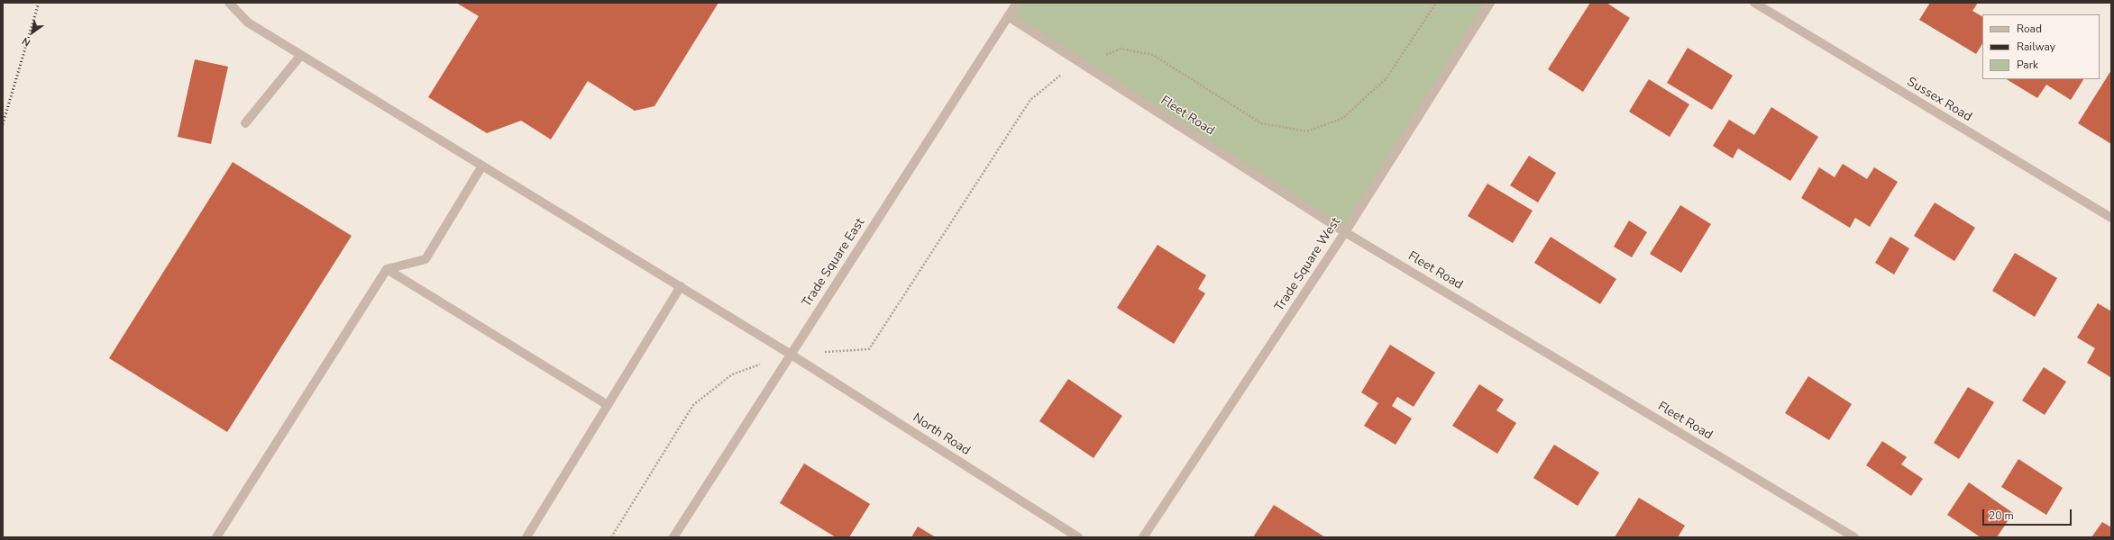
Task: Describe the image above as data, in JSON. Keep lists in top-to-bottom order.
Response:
{
  "streets": {
    "street": [
      "Sussex Road",
      "Fleet Road",
      "Trade Square East",
      "Trade Square West",
      "North Road"
    ]
  },
  "crossings": [
    ["Fleet Road", "Trade Square East"],
    ["Fleet Road", "Trade Square West"],
    ["Trade Square East", "North Road"]
  ],
  "legend": ["Road", "Railway", "Park"],
  "scale_bar": "20 m",
  "north": "bottom left"
}
